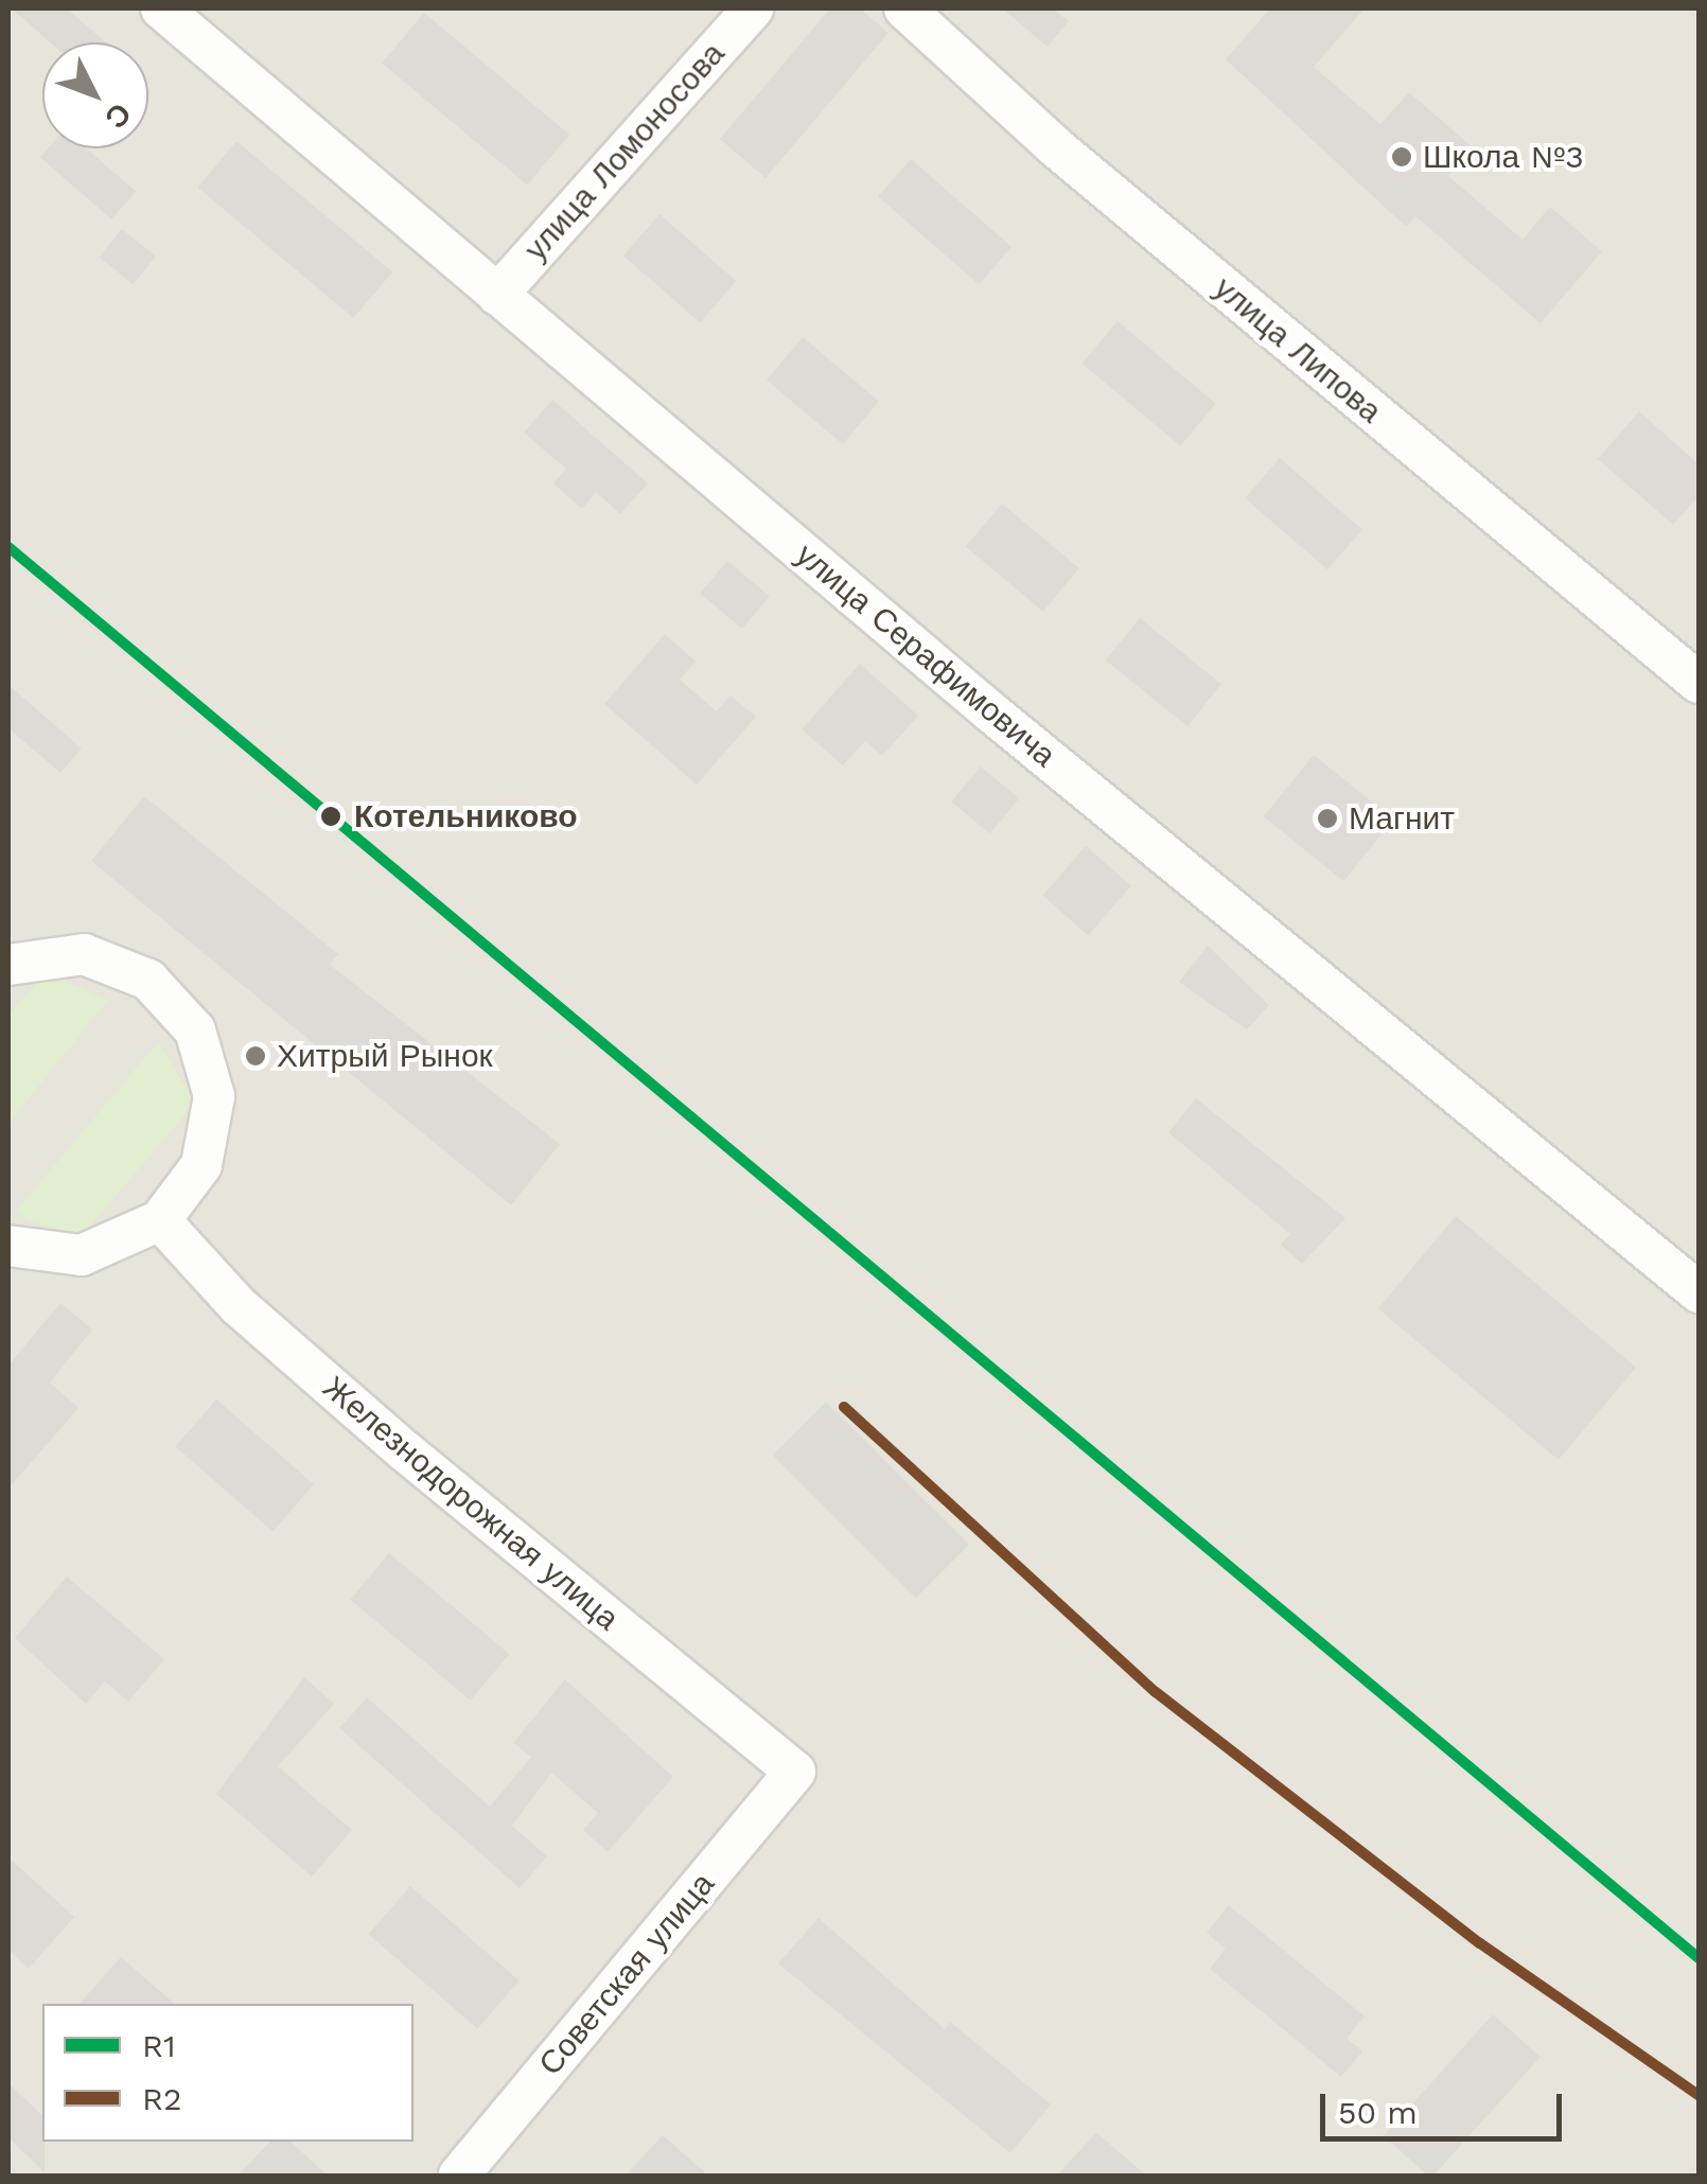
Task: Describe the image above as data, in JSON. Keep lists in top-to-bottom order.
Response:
{
  "streets": {
    "street": [
      "улица Ломоносова",
      "улица Липова",
      "улица Серафимовича",
      "Железнодорожная улица",
      "Советская улица"
    ]
  },
  "crossings": [
    ["улица Ломоносова", "улица Серафимовича"],
    ["Железнодорожная улица", "Советская улица"]
  ],
  "places": [
    "Школа №3",
    "Котельниково",
    "Магнит",
    "Хитрый Рынок"
  ],
  "lines": ["transit line R1", "transit line R2"],
  "legend": ["R1", "R2"],
  "scale_bar": "50 m",
  "north": "bottom right"
}
